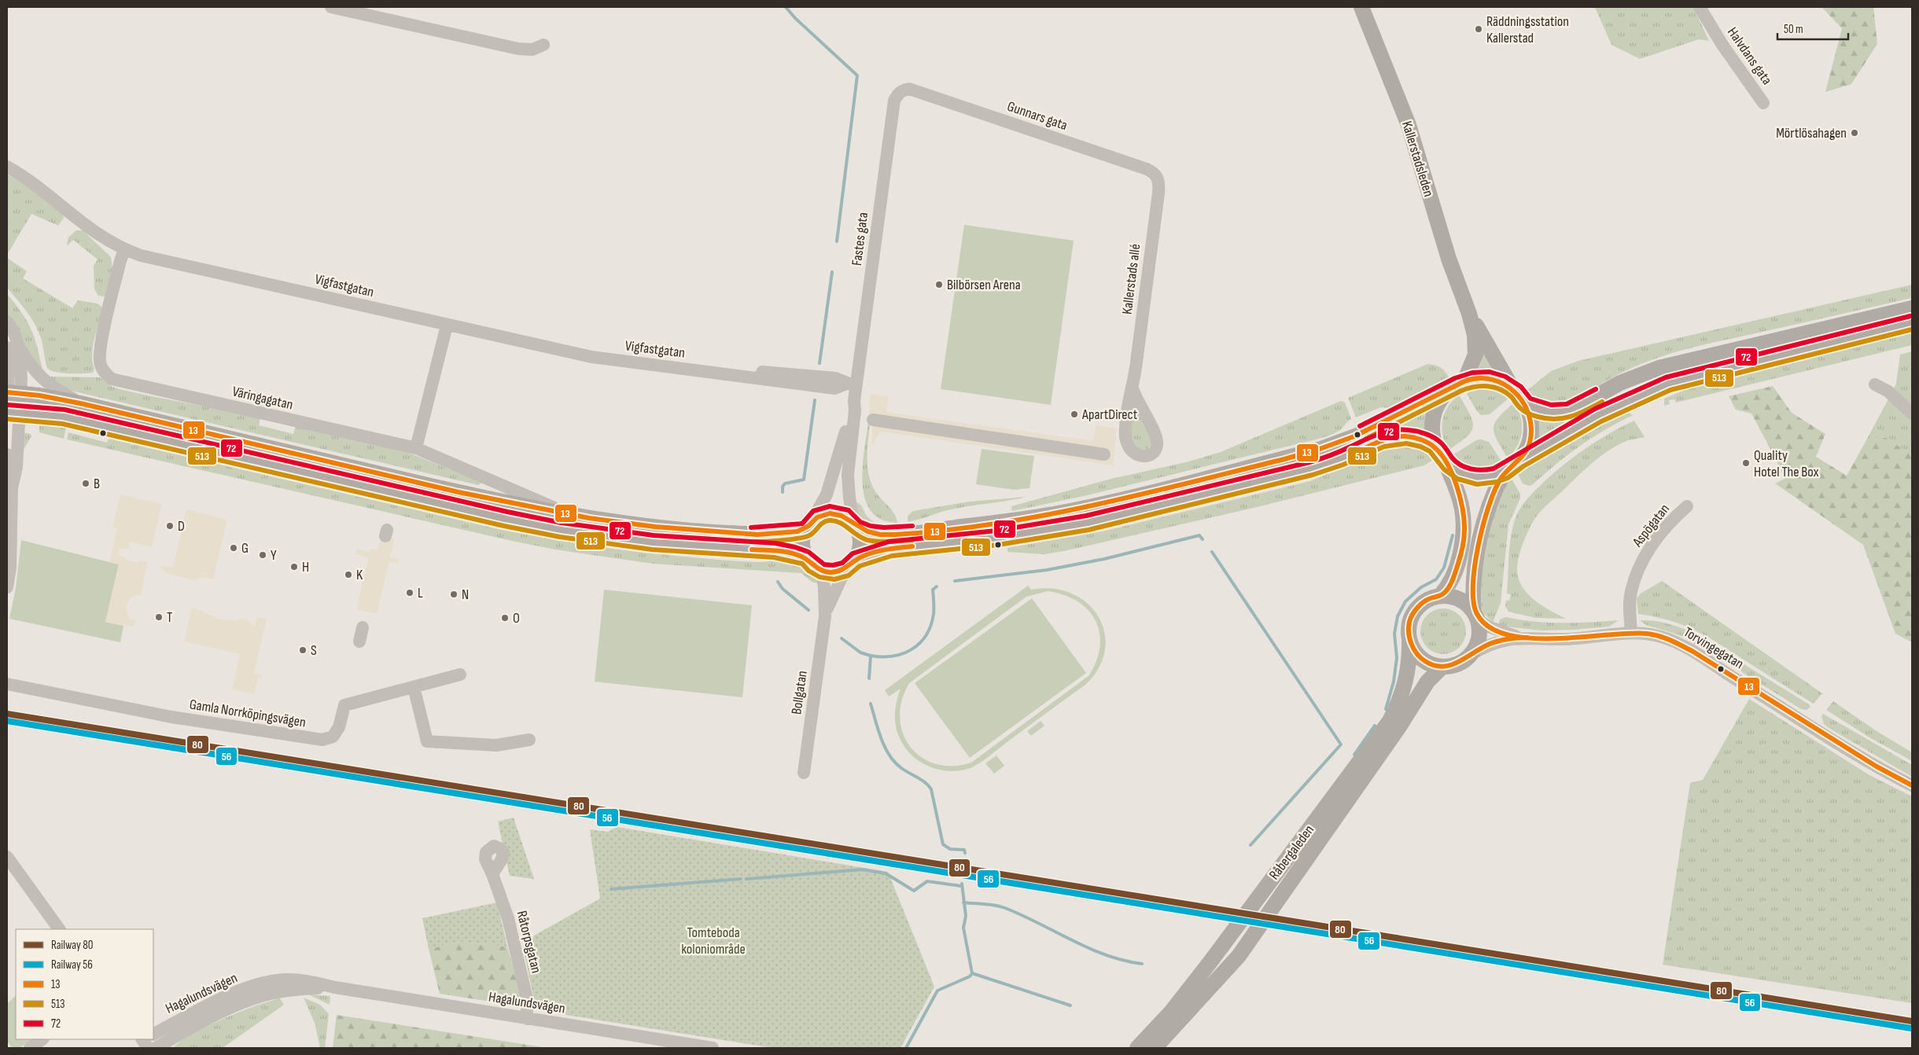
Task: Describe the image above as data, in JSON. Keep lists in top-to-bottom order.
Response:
{
  "streets": {
    "main road": ["Kallerstadsleden", "Råbergaleden"],
    "street": [
      "Halvdans gata",
      "Gunnars gata",
      "Fastes gata",
      "Kallerstads allé",
      "Vigfastgatan",
      "Väringagatan",
      "Aspögatan",
      "Torvingegatan",
      "Bollgatan",
      "Gamla Norrköpingsvägen",
      "Råtorpsgatan",
      "Hagalundsvägen"
    ]
  },
  "crossings": [
    ["Gunnars gata", "Fastes gata"],
    ["Gunnars gata", "Kallerstads allé"],
    ["Fastes gata", "Vigfastgatan"],
    ["Fastes gata", "Bollgatan"],
    ["Vigfastgatan", "Väringagatan"],
    ["Aspögatan", "Torvingegatan"],
    ["Torvingegatan", "Råbergaleden"],
    ["Råtorpsgatan", "Hagalundsvägen"]
  ],
  "parks": ["Tomteboda koloniområde"],
  "places": [
    "Räddningsstation Kallerstad",
    "Mörtlösahagen",
    "Bilbörsen Arena",
    "ApartDirect",
    "Quality Hotel The Box",
    "B",
    "D",
    "G",
    "Y",
    "H",
    "K",
    "L",
    "N",
    "T",
    "O",
    "S"
  ],
  "lines": [
    "transit line 72",
    "transit line 513",
    "transit line 13",
    "rail line 80",
    "rail line 56"
  ],
  "legend": [
    "Railway 80",
    "Railway 56",
    "13",
    "513",
    "72"
  ],
  "scale_bar": "50 m"
}
